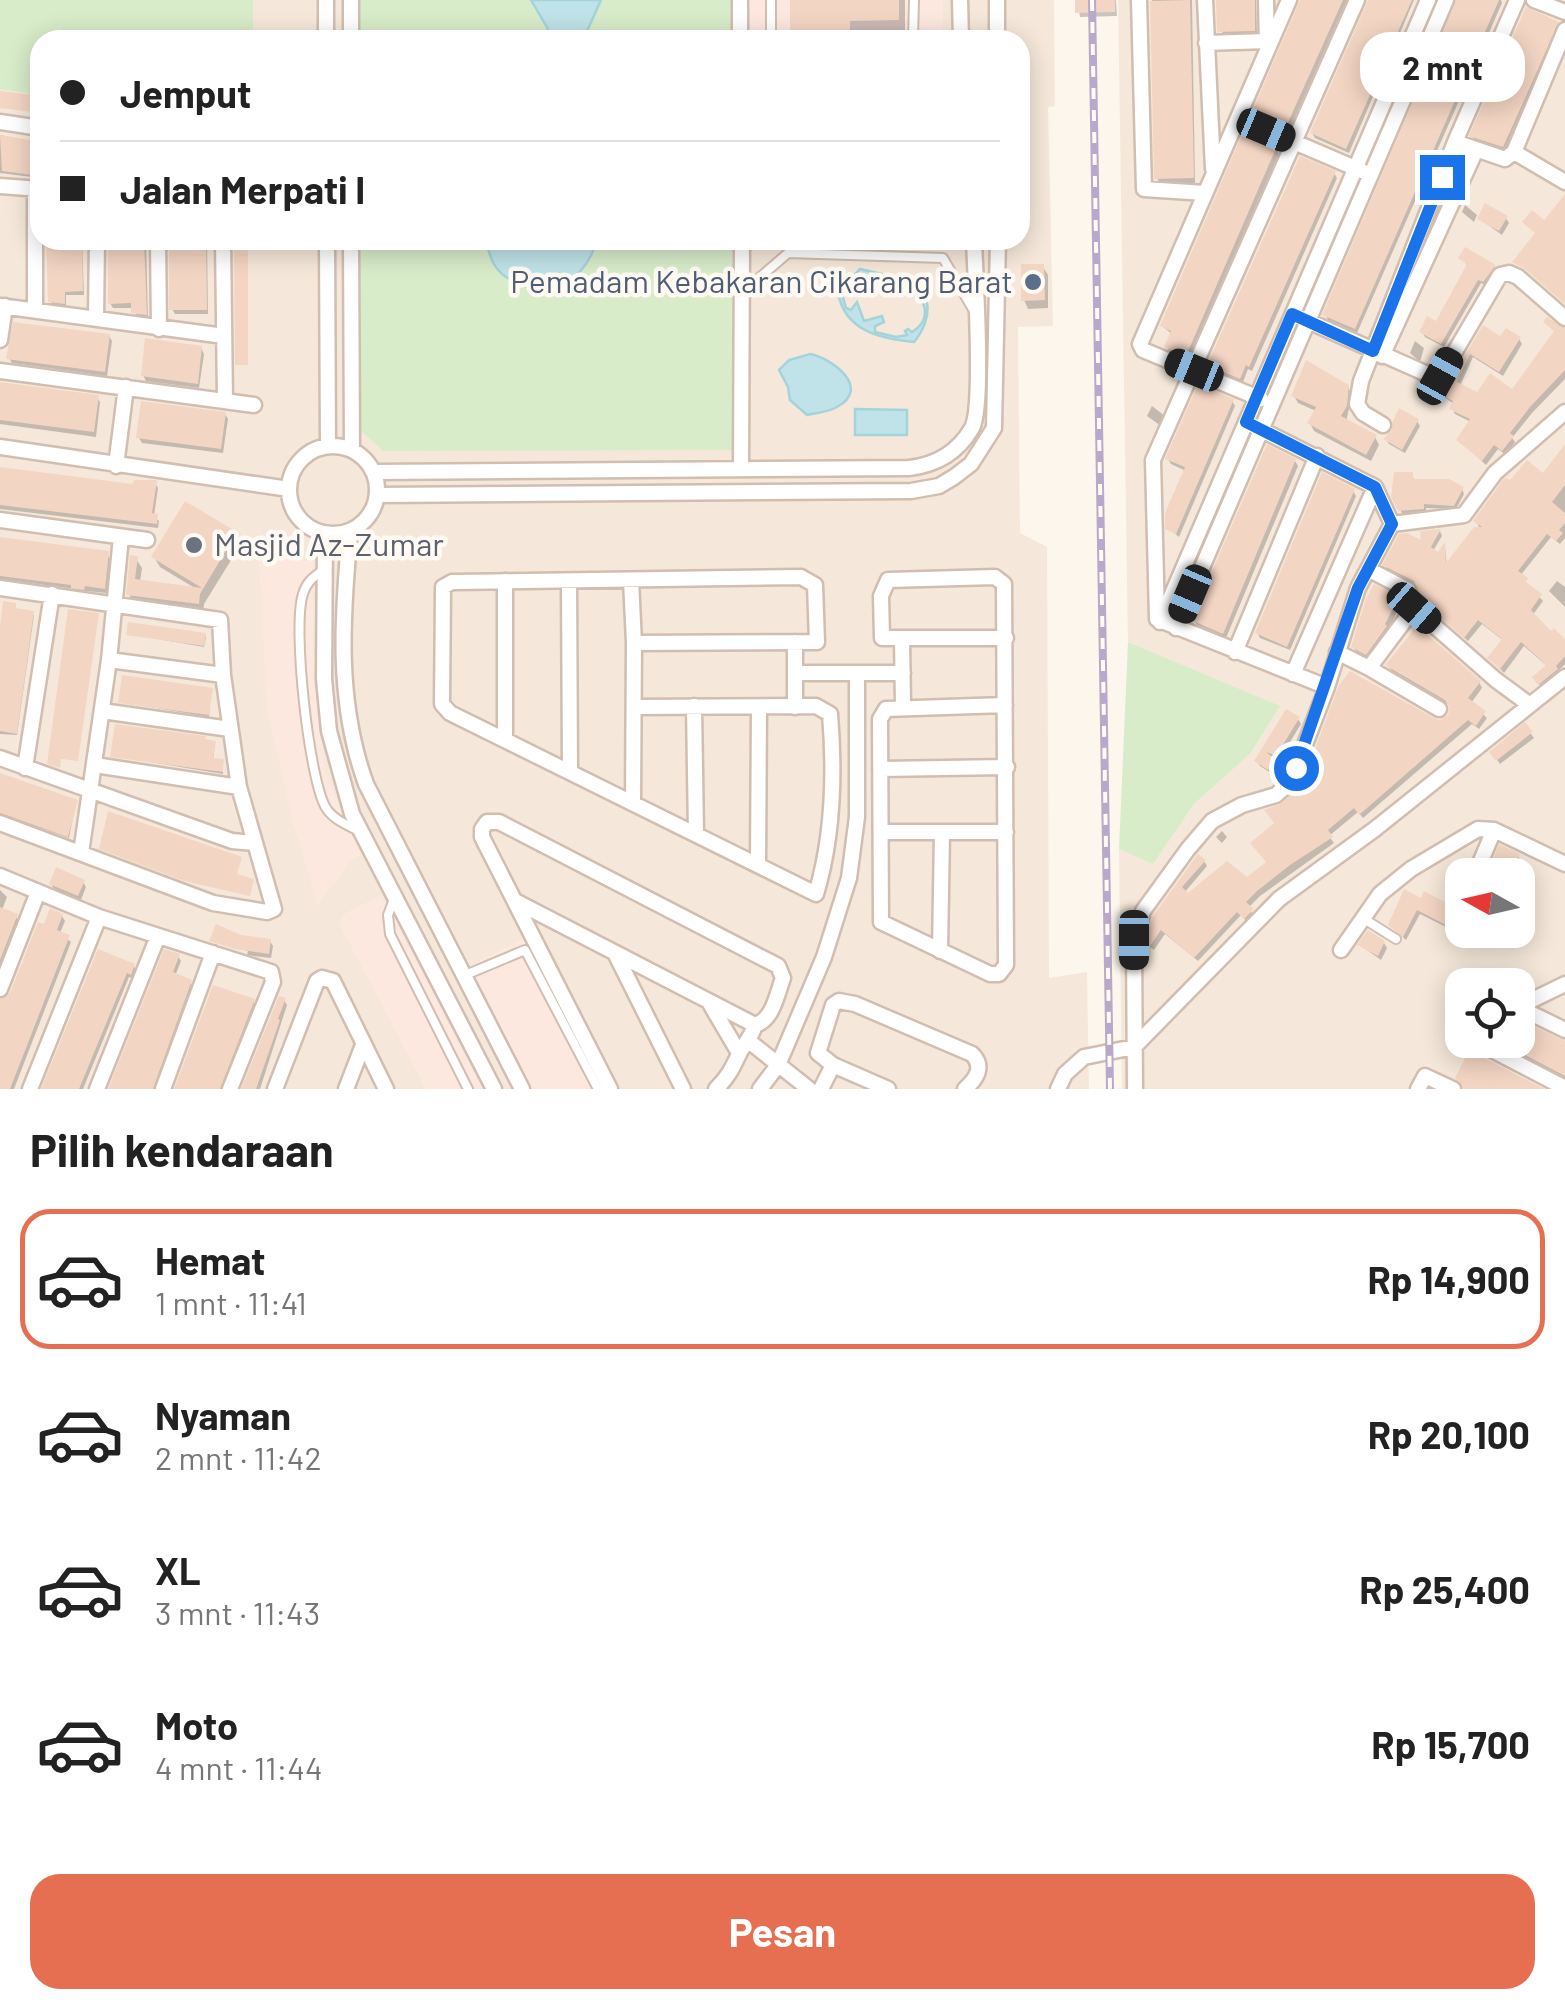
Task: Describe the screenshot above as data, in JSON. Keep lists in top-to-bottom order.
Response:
{
  "places": ["Pemadam Kebakaran Cikarang Barat", "Masjid Az-Zumar"],
  "north": "left",
  "page": {
    "banner": ["Jemput", "Jalan Merpati I"],
    "bubble": "2 mnt",
    "heading": "Pilih kendaraan",
    "list": [
      {
        "name": "Hemat",
        "note": "1 mnt · 11:41",
        "value": "Rp 14,900"
      },
      {
        "name": "Nyaman",
        "note": "2 mnt · 11:42",
        "value": "Rp 20,100"
      },
      {
        "name": "XL",
        "note": "3 mnt · 11:43",
        "value": "Rp 25,400"
      },
      {
        "name": "Moto",
        "note": "4 mnt · 11:44",
        "value": "Rp 15,700"
      }
    ],
    "buttons": "Pesan"
  }
}
